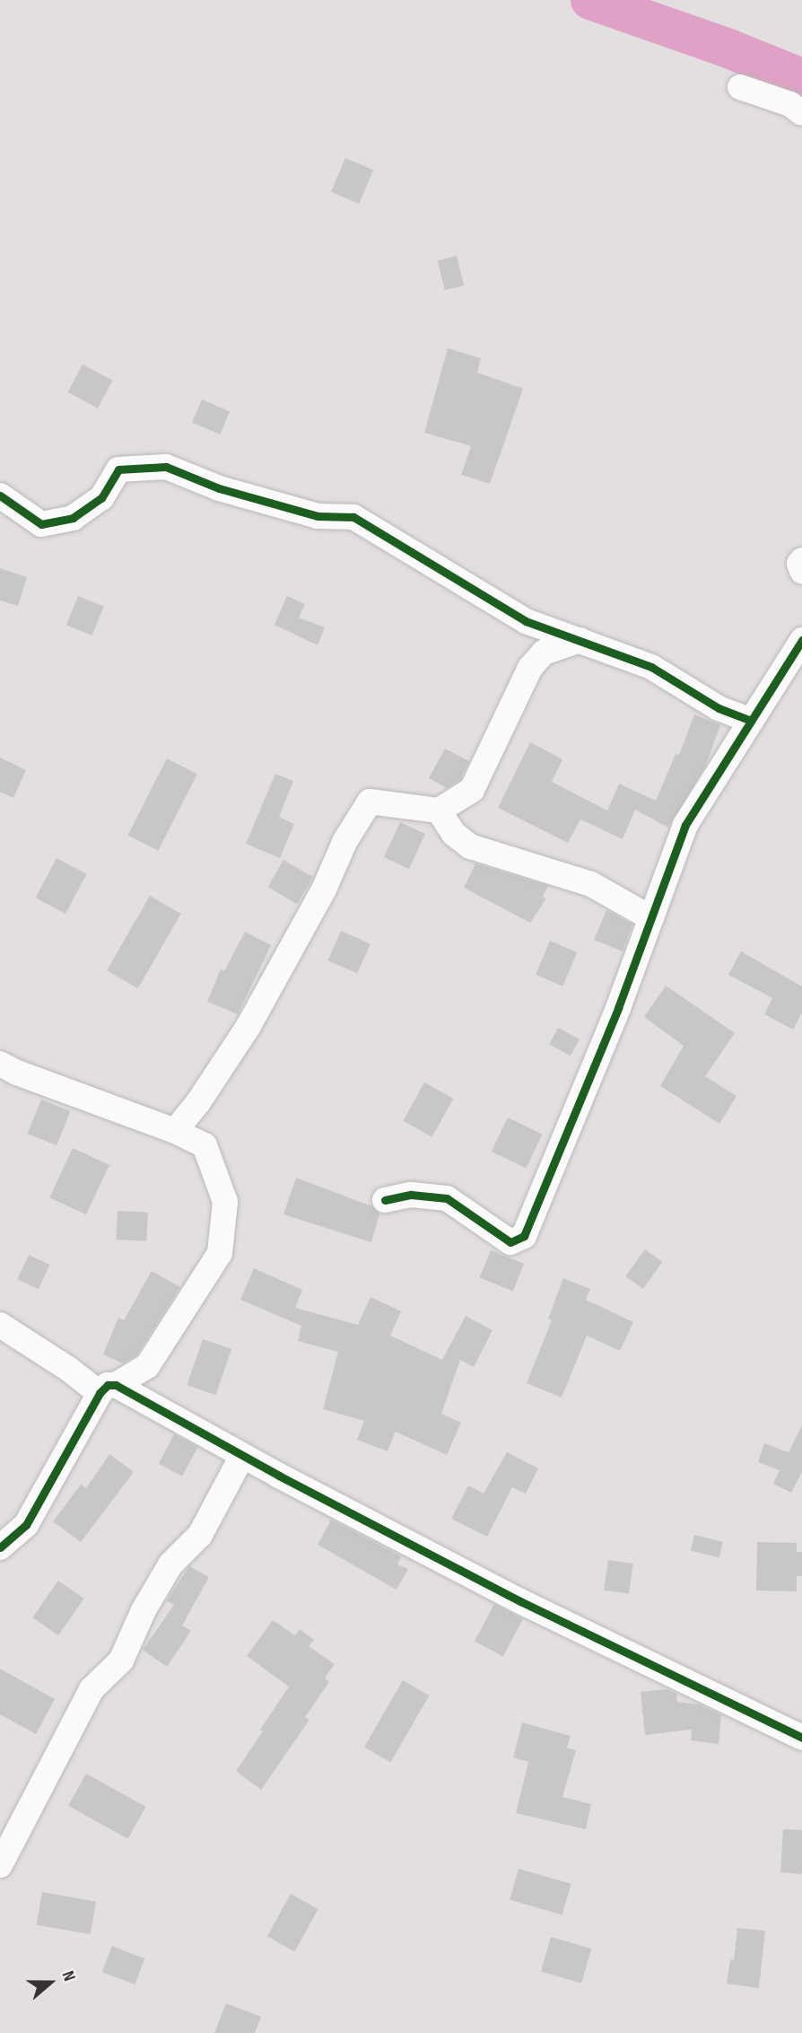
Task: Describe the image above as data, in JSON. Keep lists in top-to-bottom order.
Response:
{
  "north": "right"
}
